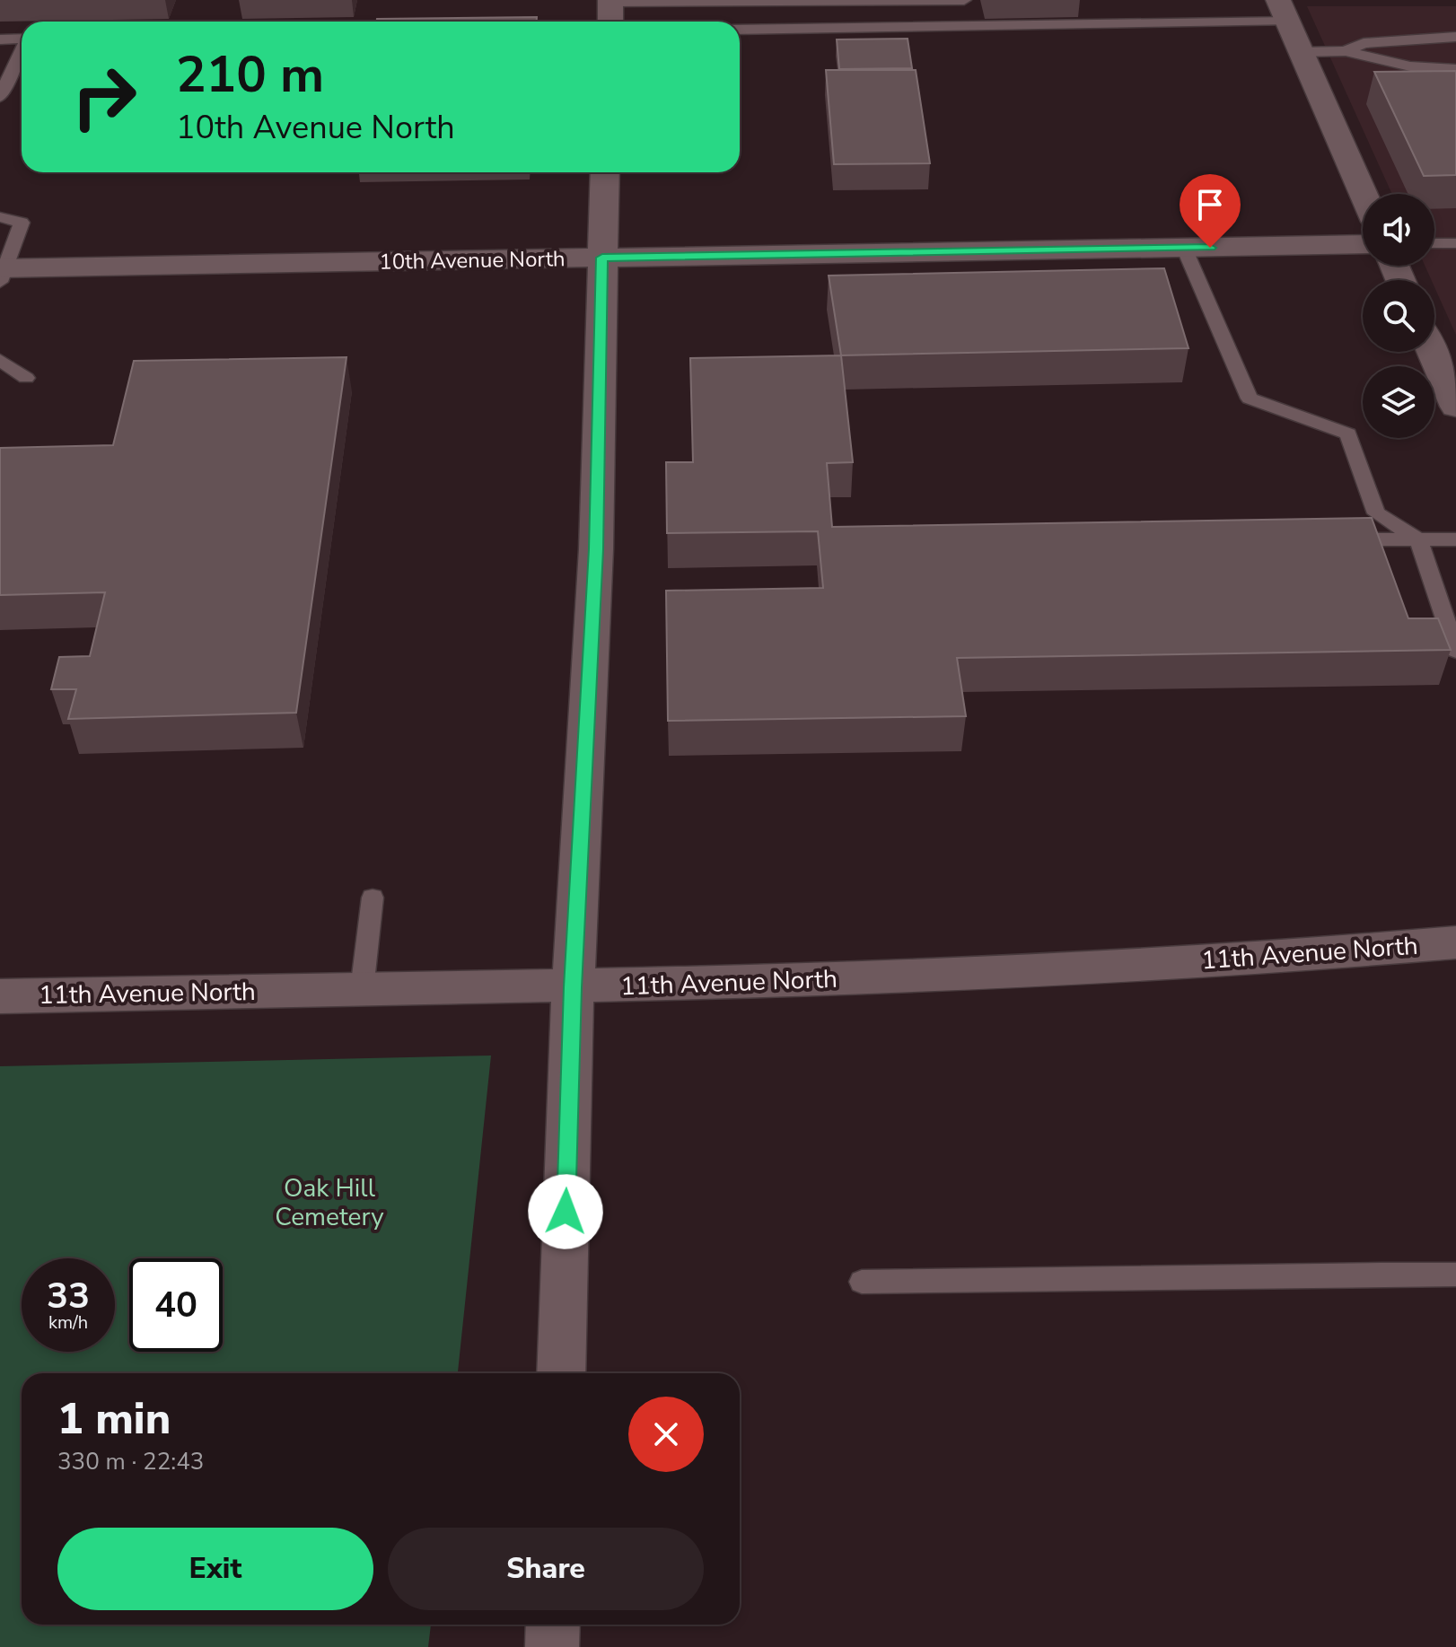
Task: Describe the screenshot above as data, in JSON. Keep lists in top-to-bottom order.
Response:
{
  "streets": {
    "street": ["10th Avenue North", "11th Avenue North"]
  },
  "parks": ["Oak Hill Cemetery"],
  "page": {
    "turn": ["210 m", "10th Avenue North"],
    "speed": "33 km/h",
    "limit": "40",
    "heading": ["1 min", "330 m · 22:43"],
    "buttons": ["Exit", "Share"]
  }
}
